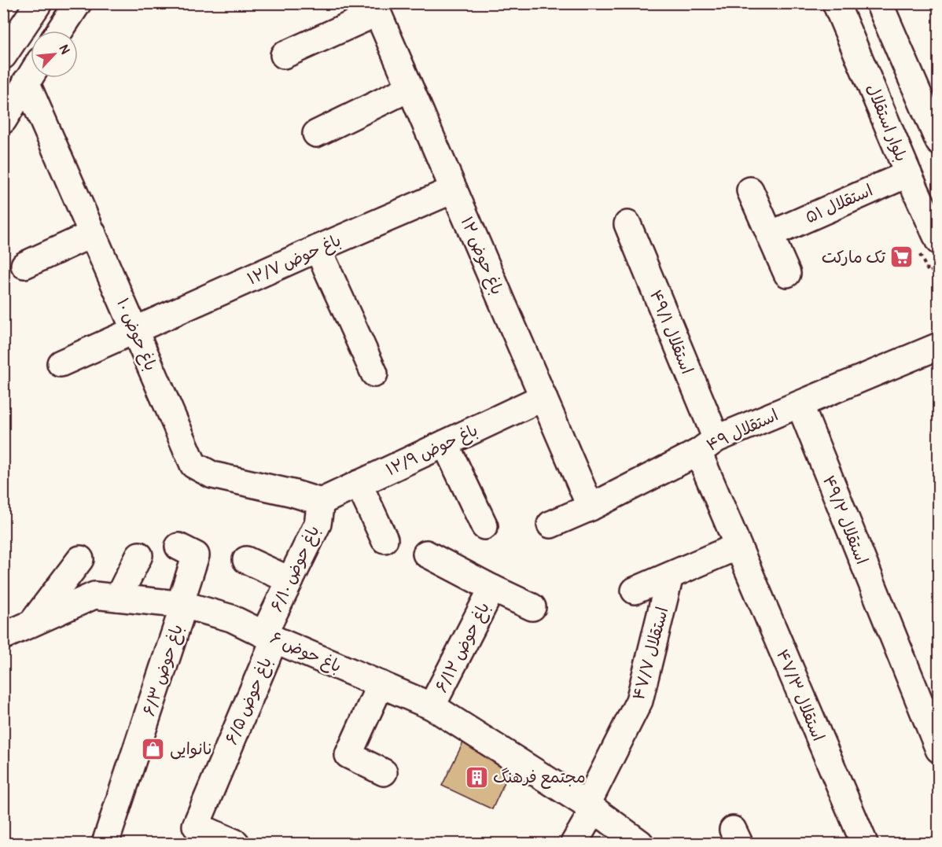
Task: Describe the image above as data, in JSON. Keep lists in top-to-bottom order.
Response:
{
  "streets": {
    "street": [
      "بلوار استقلال",
      "۵۱ استقلال",
      "۱۲ باغ حوض",
      "۱۲/۷ باغ حوض",
      "۴۹/۱ استقلال",
      "۱۰ باغ حوض",
      "۴۹ استقلال",
      "۱۲/۹ باغ حوض",
      "۴۹/۲ استقلال",
      "۶/۱۰ باغ حوض",
      "۶/۱۲ باغ حوض",
      "۶ باغ حوض",
      "۴۷/۷ استقلال",
      "۶/۳ باغ حوض",
      "۴۷/۳ استقلال",
      "۶/۵ باغ حوض"
    ]
  },
  "crossings": [
    ["بلوار استقلال", "۵۱ استقلال"],
    ["۱۲ باغ حوض", "۱۲/۷ باغ حوض"],
    ["۱۲ باغ حوض", "۴۹ استقلال"],
    ["۱۲ باغ حوض", "۱۲/۹ باغ حوض"],
    ["۱۲/۷ باغ حوض", "۱۰ باغ حوض"],
    ["۴۹/۱ استقلال", "۴۹ استقلال"],
    ["۴۹/۱ استقلال", "۴۷/۳ استقلال"],
    ["۱۰ باغ حوض", "۱۲/۹ باغ حوض"],
    ["۱۰ باغ حوض", "۶/۱۰ باغ حوض"],
    ["۴۹ استقلال", "۴۹/۲ استقلال"],
    ["۱۲/۹ باغ حوض", "۶/۱۰ باغ حوض"],
    ["۶/۱۰ باغ حوض", "۶ باغ حوض"],
    ["۶/۱۰ باغ حوض", "۶/۵ باغ حوض"],
    ["۶/۱۲ باغ حوض", "۶ باغ حوض"],
    ["۶ باغ حوض", "۴۷/۷ استقلال"],
    ["۶ باغ حوض", "۶/۳ باغ حوض"],
    ["۶ باغ حوض", "۶/۵ باغ حوض"]
  ],
  "places": {
    "supermarket": ["تک مارکت"],
    "shop": ["نانوایی"],
    "building": ["مجتمع فرهنگ"]
  },
  "north": "top right"
}
